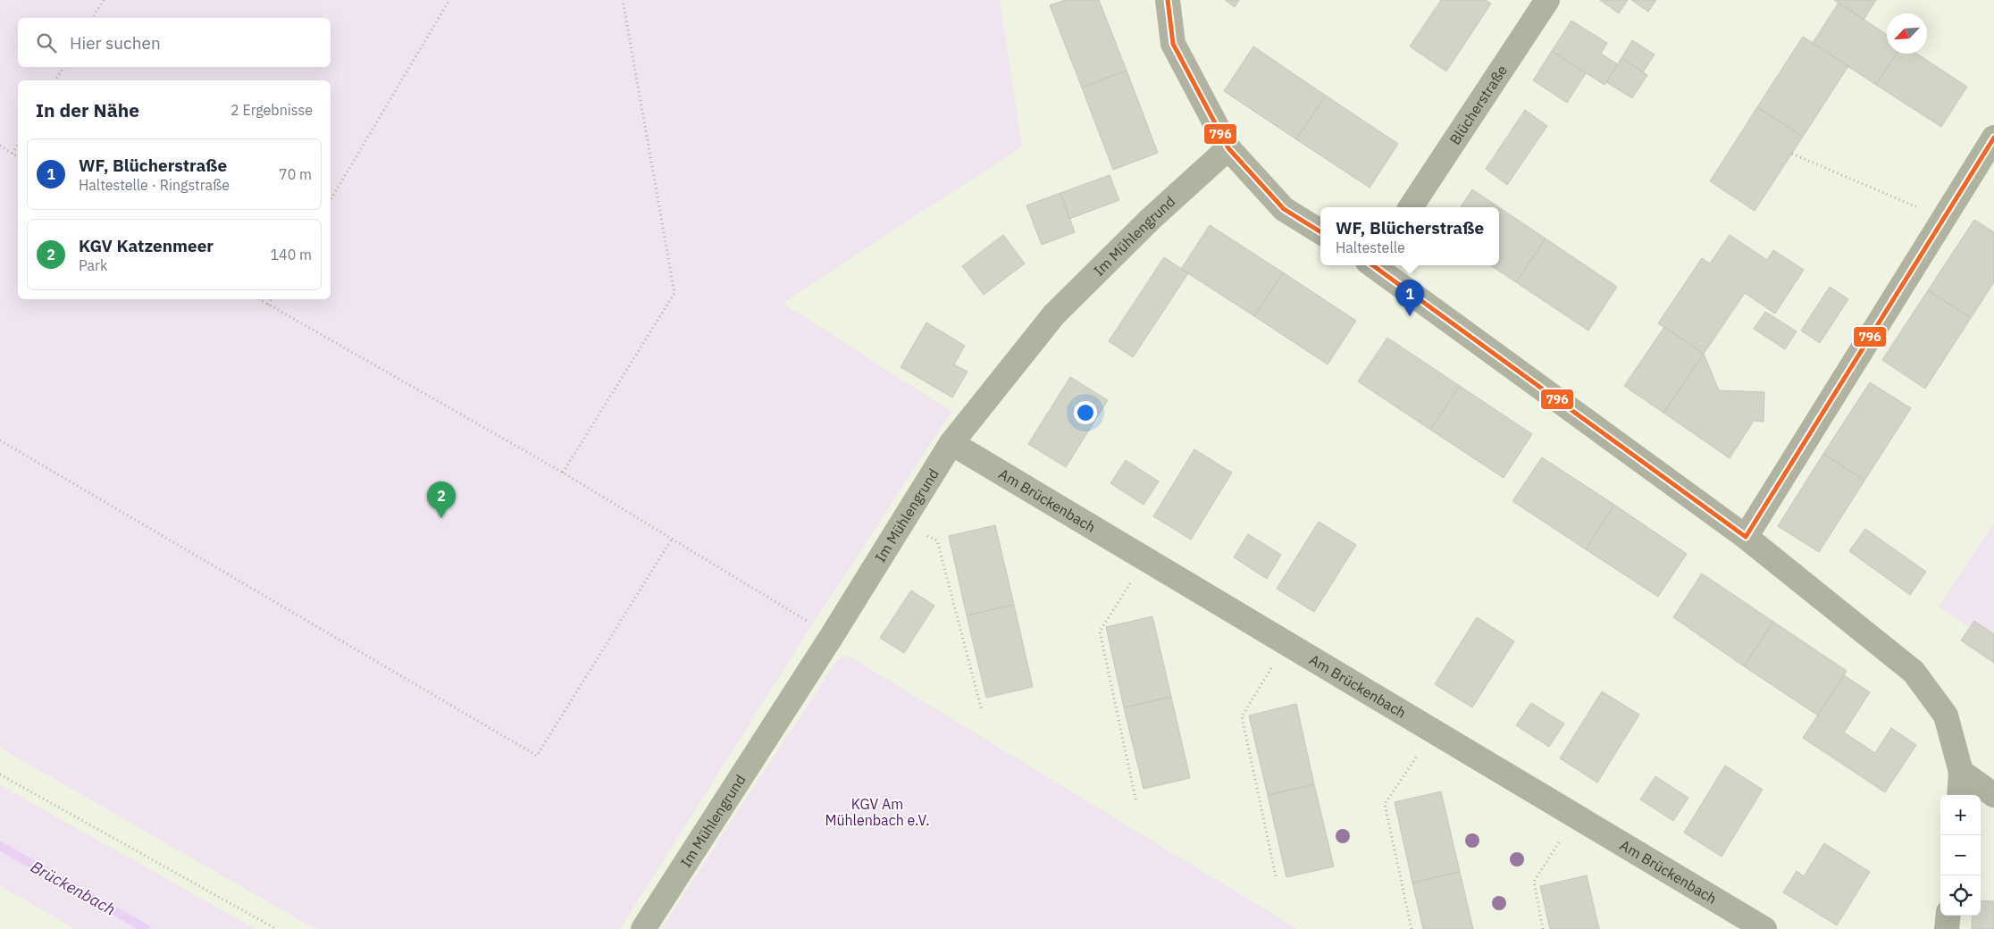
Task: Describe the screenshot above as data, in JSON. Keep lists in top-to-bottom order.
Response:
{
  "streets": {
    "street": ["Blücherstraße", "Im Mühlengrund", "Am Brückenbach"]
  },
  "crossings": [
    ["Im Mühlengrund", "Am Brückenbach"]
  ],
  "water": ["Brückenbach"],
  "parks": ["KGV Am Mühlenbach e.V."],
  "lines": ["transit line 796"],
  "north": "bottom left",
  "page": {
    "search": "Hier suchen",
    "heading": ["In der Nähe", "2 Ergebnisse"],
    "list": [
      {
        "mark": "1",
        "name": "WF, Blücherstraße",
        "note": "Haltestelle · Ringstraße",
        "value": "70 m"
      },
      {
        "mark": "2",
        "name": "KGV Katzenmeer",
        "note": "Park",
        "value": "140 m"
      }
    ],
    "popup": ["WF, Blücherstraße", "Haltestelle"],
    "pins": ["1", "2"],
    "map_buttons": ["+", "−"]
  }
}
